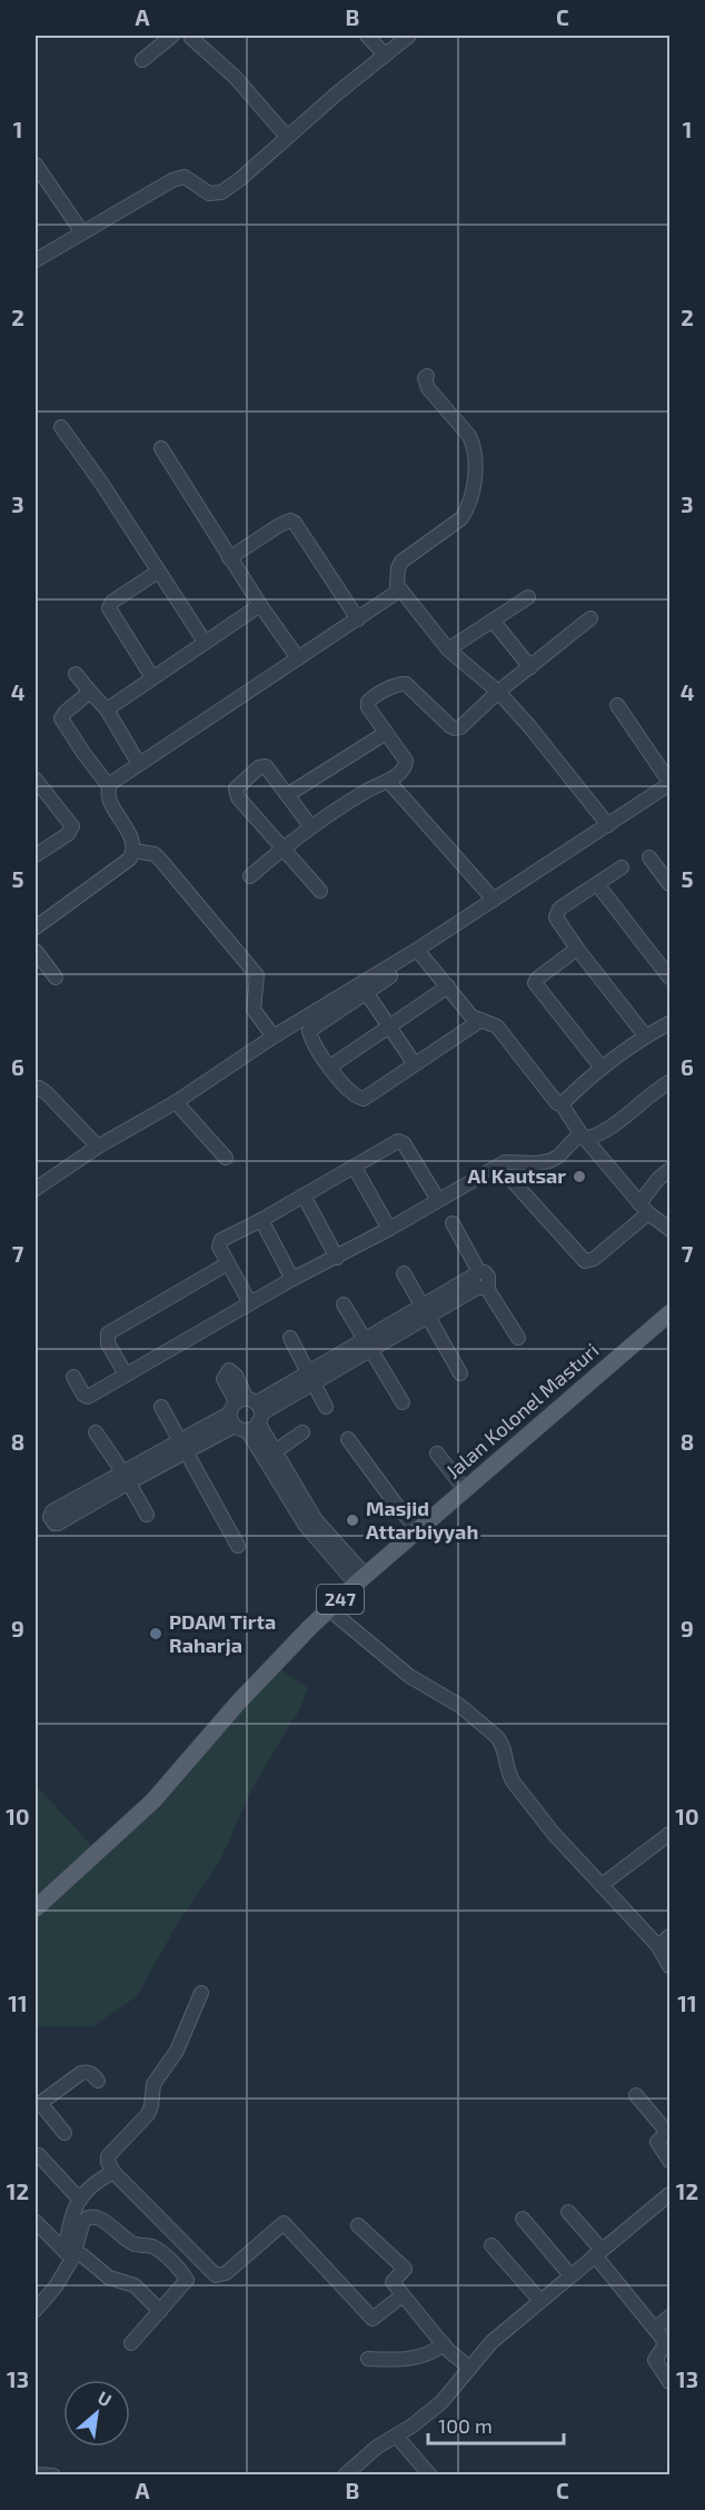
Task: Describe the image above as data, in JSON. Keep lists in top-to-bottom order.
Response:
{
  "streets": {
    "main road": ["Jalan Kolonel Masturi", "247"]
  },
  "places": ["Al Kautsar", "Masjid Attarbiyyah", "PDAM Tirta Raharja"],
  "scale_bar": "100 m",
  "north": "top right",
  "grid": {
    "columns": ["A", "B", "C"],
    "rows": [
      "1",
      "2",
      "3",
      "4",
      "5",
      "6",
      "7",
      "8",
      "9",
      "10",
      "11",
      "12",
      "13"
    ]
  }
}
